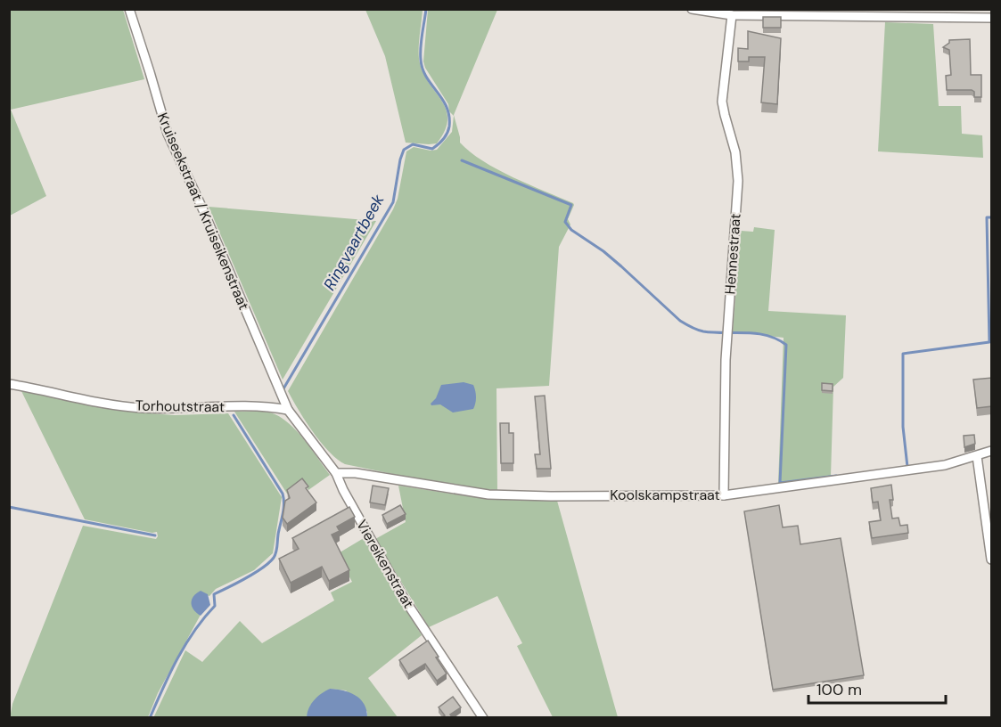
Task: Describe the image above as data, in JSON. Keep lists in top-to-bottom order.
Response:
{
  "streets": {
    "street": [
      "Kruiseekstraat / Kruiseikenstraat",
      "Hennestraat",
      "Torhoutstraat",
      "Koolskampstraat",
      "Viereikenstraat"
    ]
  },
  "crossings": [
    ["Kruiseekstraat / Kruiseikenstraat", "Torhoutstraat"],
    ["Kruiseekstraat / Kruiseikenstraat", "Viereikenstraat"],
    ["Hennestraat", "Koolskampstraat"],
    ["Torhoutstraat", "Viereikenstraat"],
    ["Koolskampstraat", "Viereikenstraat"]
  ],
  "water": ["Ringvaartbeek"],
  "scale_bar": "100 m"
}
